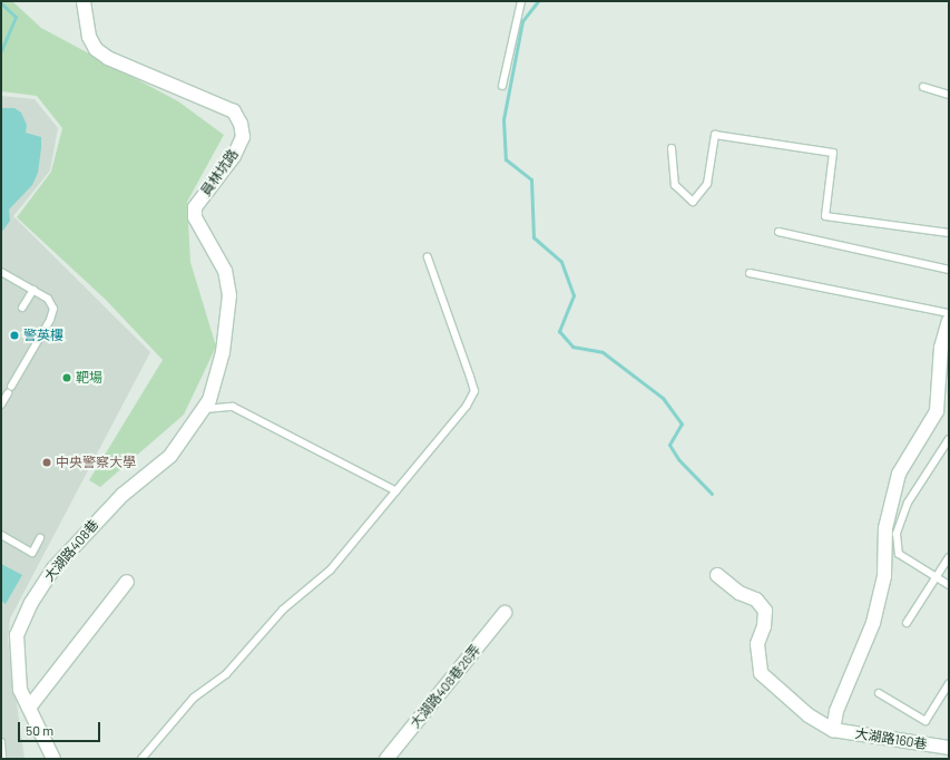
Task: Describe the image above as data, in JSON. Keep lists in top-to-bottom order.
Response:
{
  "streets": {
    "street": [
      "員林坑路",
      "大湖路408巷",
      "大湖路408巷26弄",
      "大湖路160巷"
    ]
  },
  "crossings": [
    ["員林坑路", "大湖路408巷"]
  ],
  "places": ["警英樓", "靶場", "中央警察大學"],
  "scale_bar": "50 m"
}
